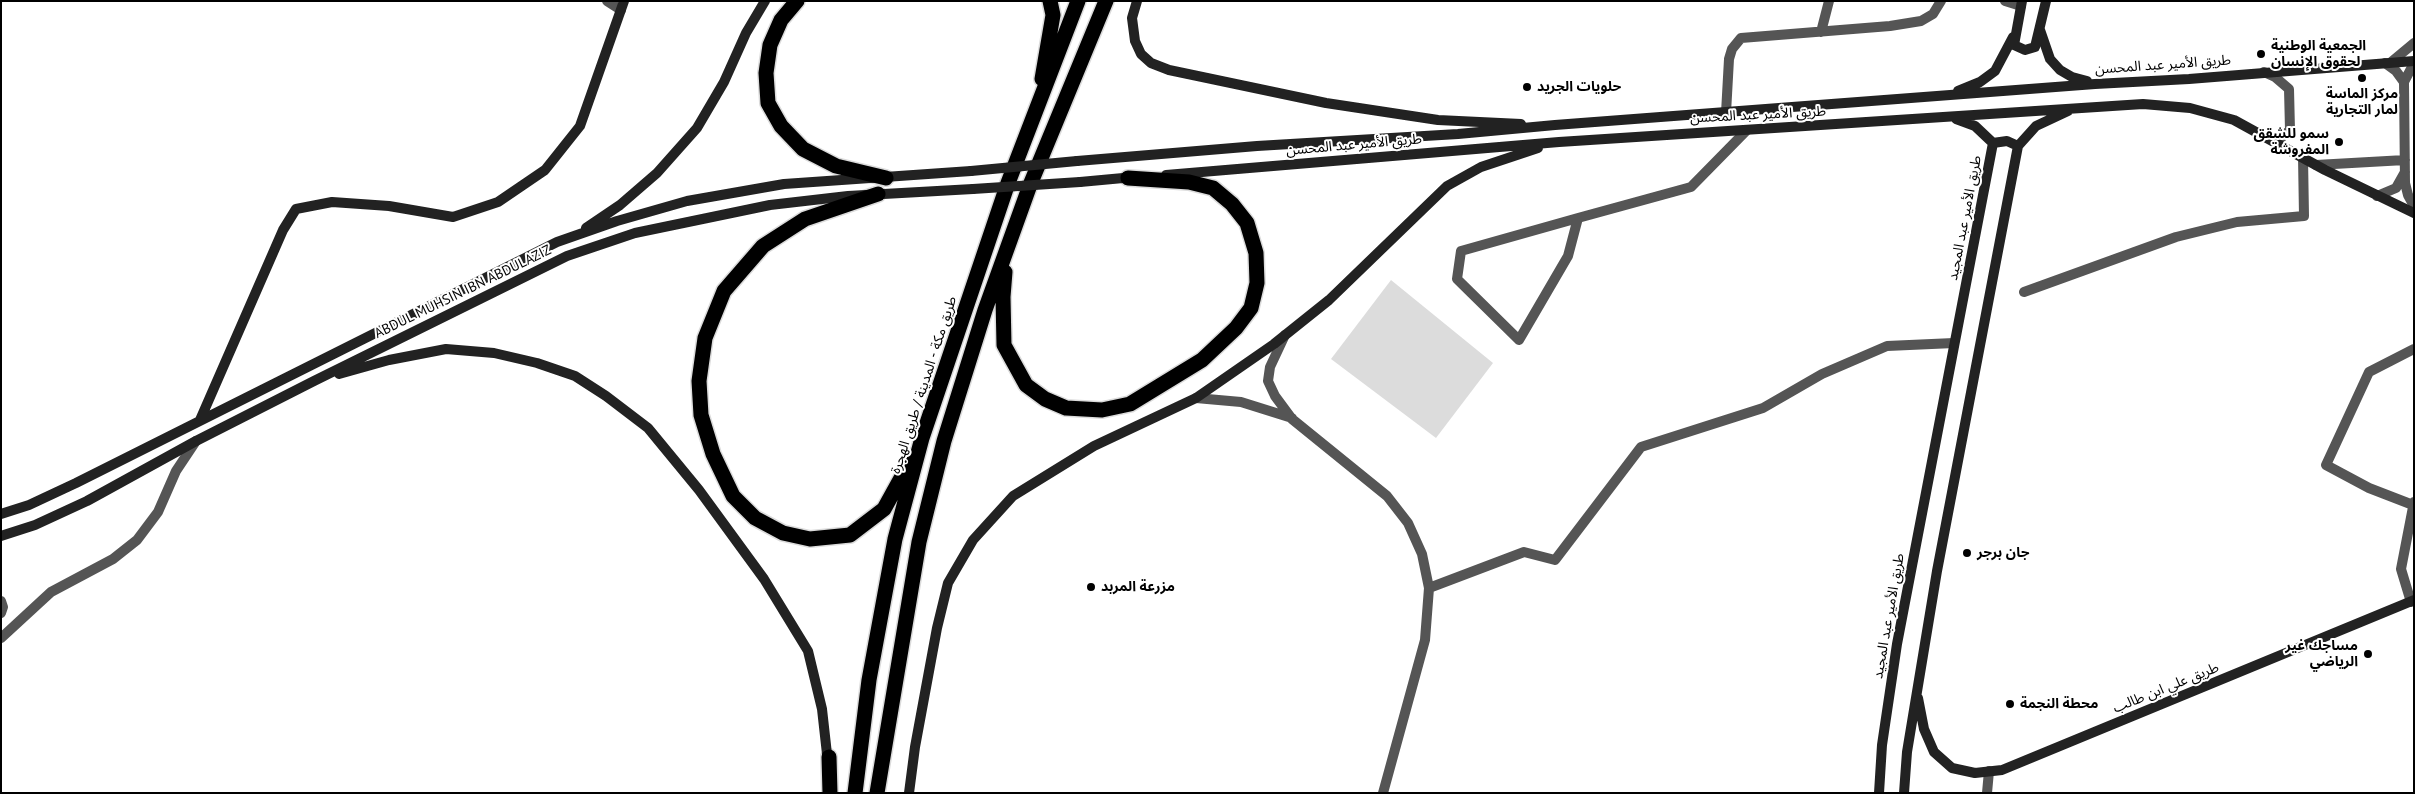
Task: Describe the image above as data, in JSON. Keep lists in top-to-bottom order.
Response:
{
  "streets": {
    "highway": ["طريق مكة - المدينة / طريق الهجرة"],
    "main road": [
      "طريق الأمير عبد المحسن",
      "طريق الأمير عبد المجيد",
      "ABDUL MUHSIN IBN ABDULAZIZ",
      "طريق علي ابن طالب"
    ]
  },
  "crossings": [
    ["طريق الأمير عبد المحسن", "ABDUL MUHSIN IBN ABDULAZIZ"]
  ],
  "places": [
    "الجمعية الوطنية لحقوق الإنسان",
    "مركز الماسة لمار التجارية",
    "حلويات الجريد",
    "سمو للشقق المفروشة",
    "جان برجر",
    "مزرعة المربد",
    "مساجك غير الرياضي",
    "محطة النجمة"
  ]
}
